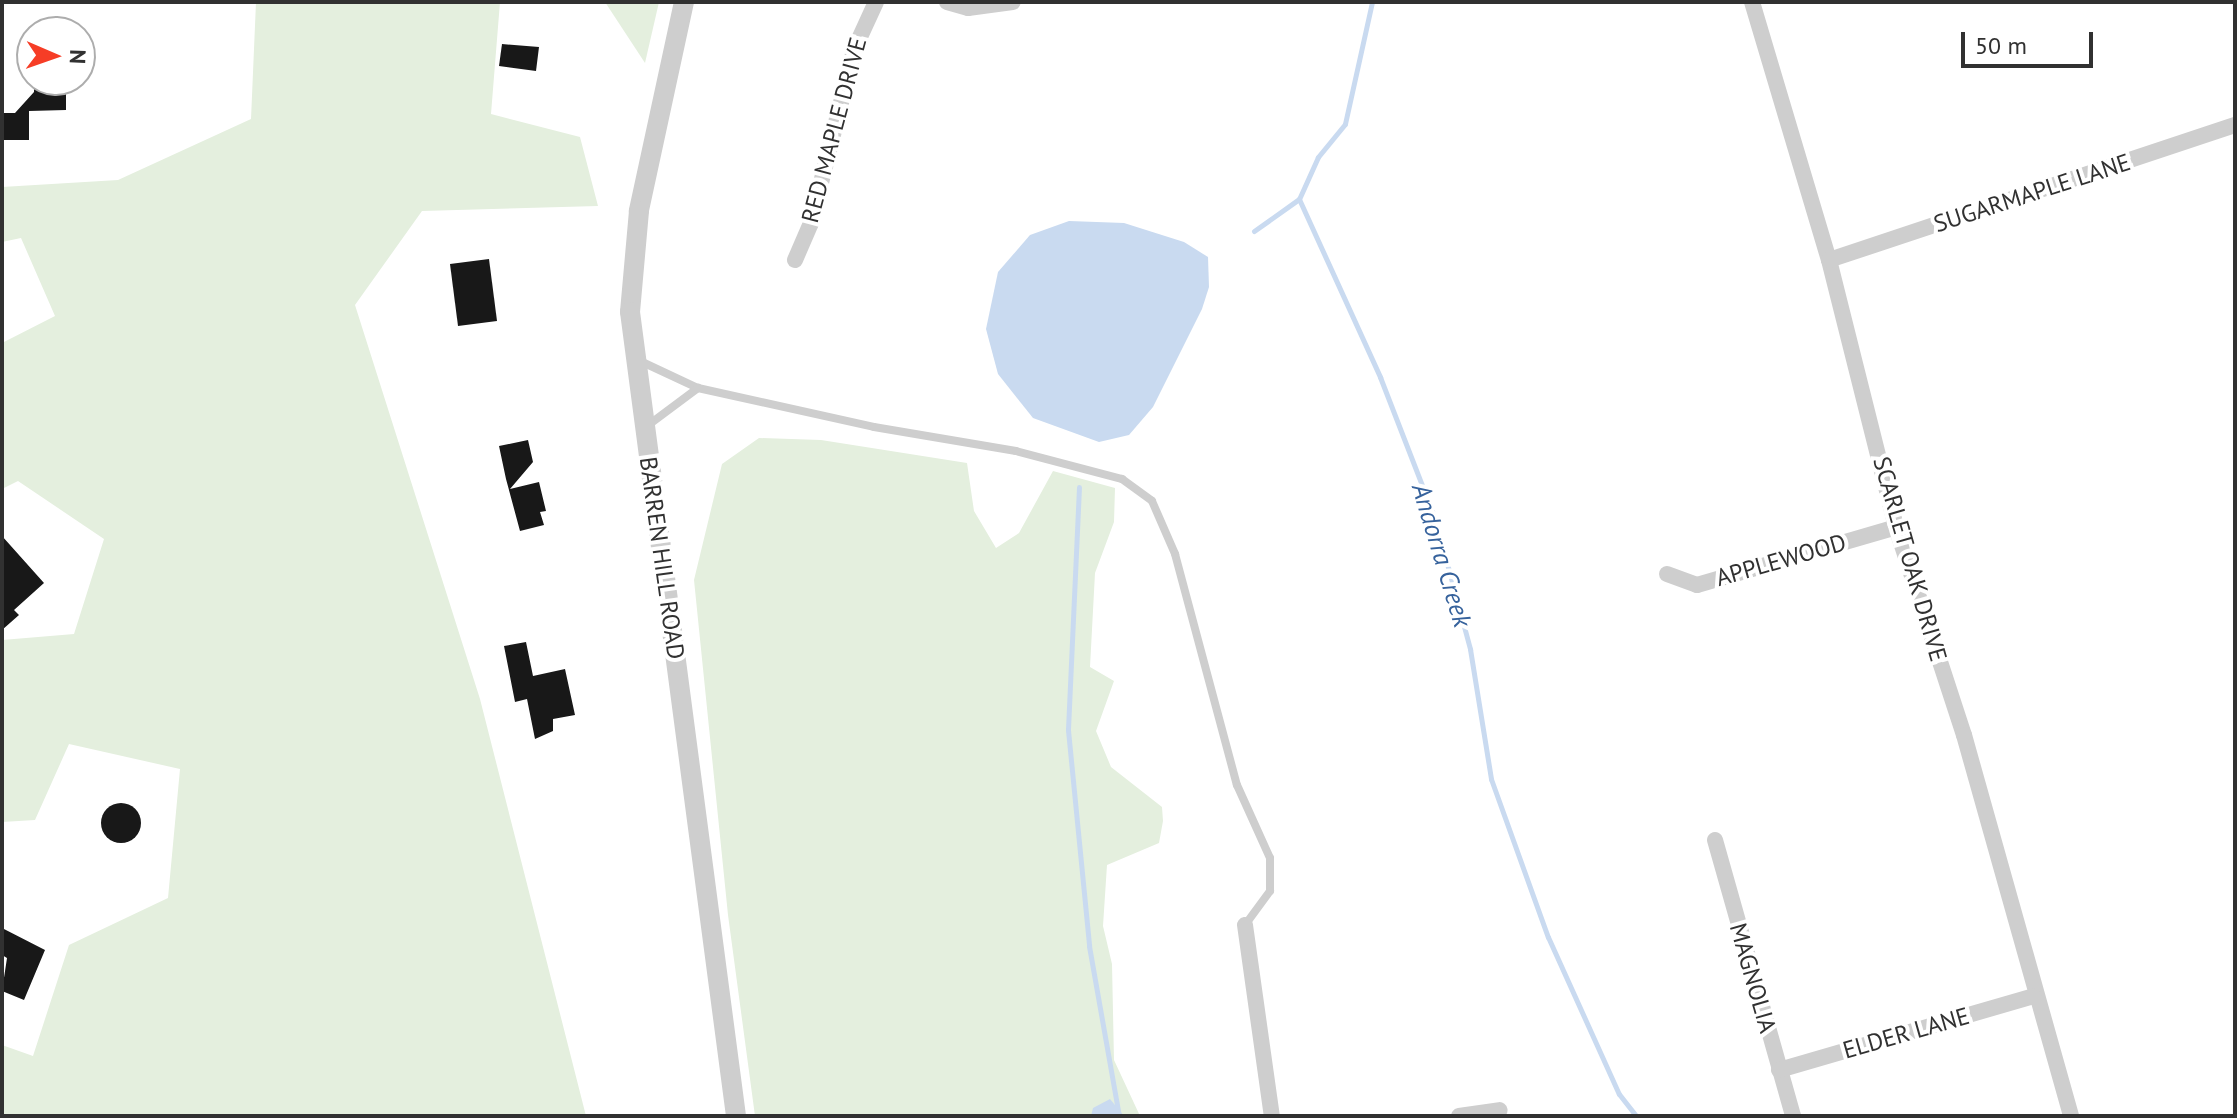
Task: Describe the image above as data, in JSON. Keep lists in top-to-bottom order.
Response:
{
  "streets": {
    "street": [
      "RED MAPLE DRIVE",
      "SUGARMAPLE LANE",
      "BARREN HILL ROAD",
      "SCARLET OAK DRIVE",
      "APPLEWOOD",
      "MAGNOLIA",
      "ELDER LANE"
    ]
  },
  "crossings": [
    ["SUGARMAPLE LANE", "SCARLET OAK DRIVE"],
    ["SCARLET OAK DRIVE", "APPLEWOOD"],
    ["SCARLET OAK DRIVE", "ELDER LANE"],
    ["MAGNOLIA", "ELDER LANE"]
  ],
  "water": ["Andorra Creek"],
  "scale_bar": "50 m",
  "north": "right"
}
